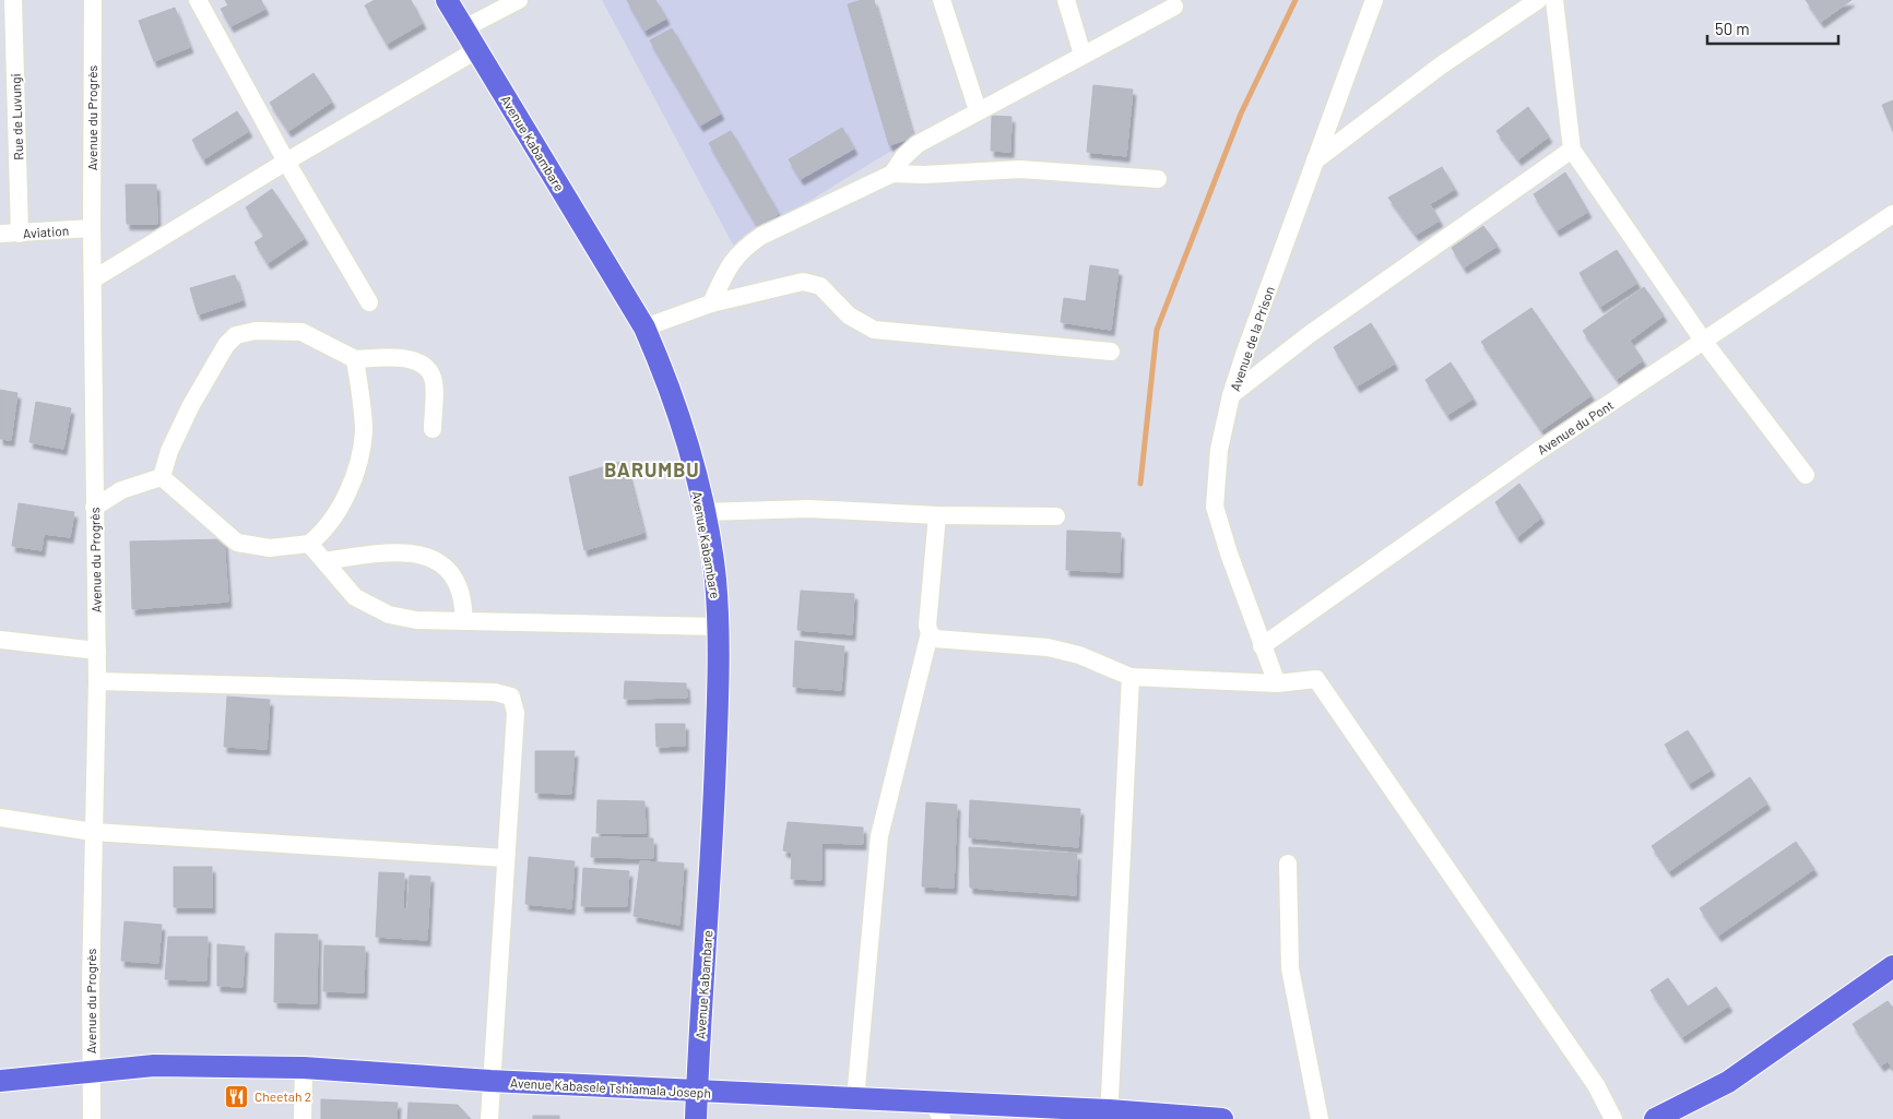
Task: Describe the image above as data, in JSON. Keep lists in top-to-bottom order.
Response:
{
  "streets": {
    "main road": ["Avenue Kabambare", "Avenue Kabasele Tshiamala Joseph"],
    "street": [
      "Rue de Luvungi",
      "Avenue du Progrès",
      "Aviation",
      "Avenue de la Prison",
      "Avenue du Pont"
    ]
  },
  "crossings": [
    ["Rue de Luvungi", "Aviation"],
    ["Avenue du Progrès", "Aviation"],
    ["Avenue du Progrès", "Avenue Kabasele Tshiamala Joseph"],
    ["Avenue Kabambare", "Avenue Kabasele Tshiamala Joseph"],
    ["Avenue de la Prison", "Avenue du Pont"]
  ],
  "districts": ["BARUMBU"],
  "places": {
    "restaurant": ["Cheetah 2"]
  },
  "scale_bar": "50 m"
}
